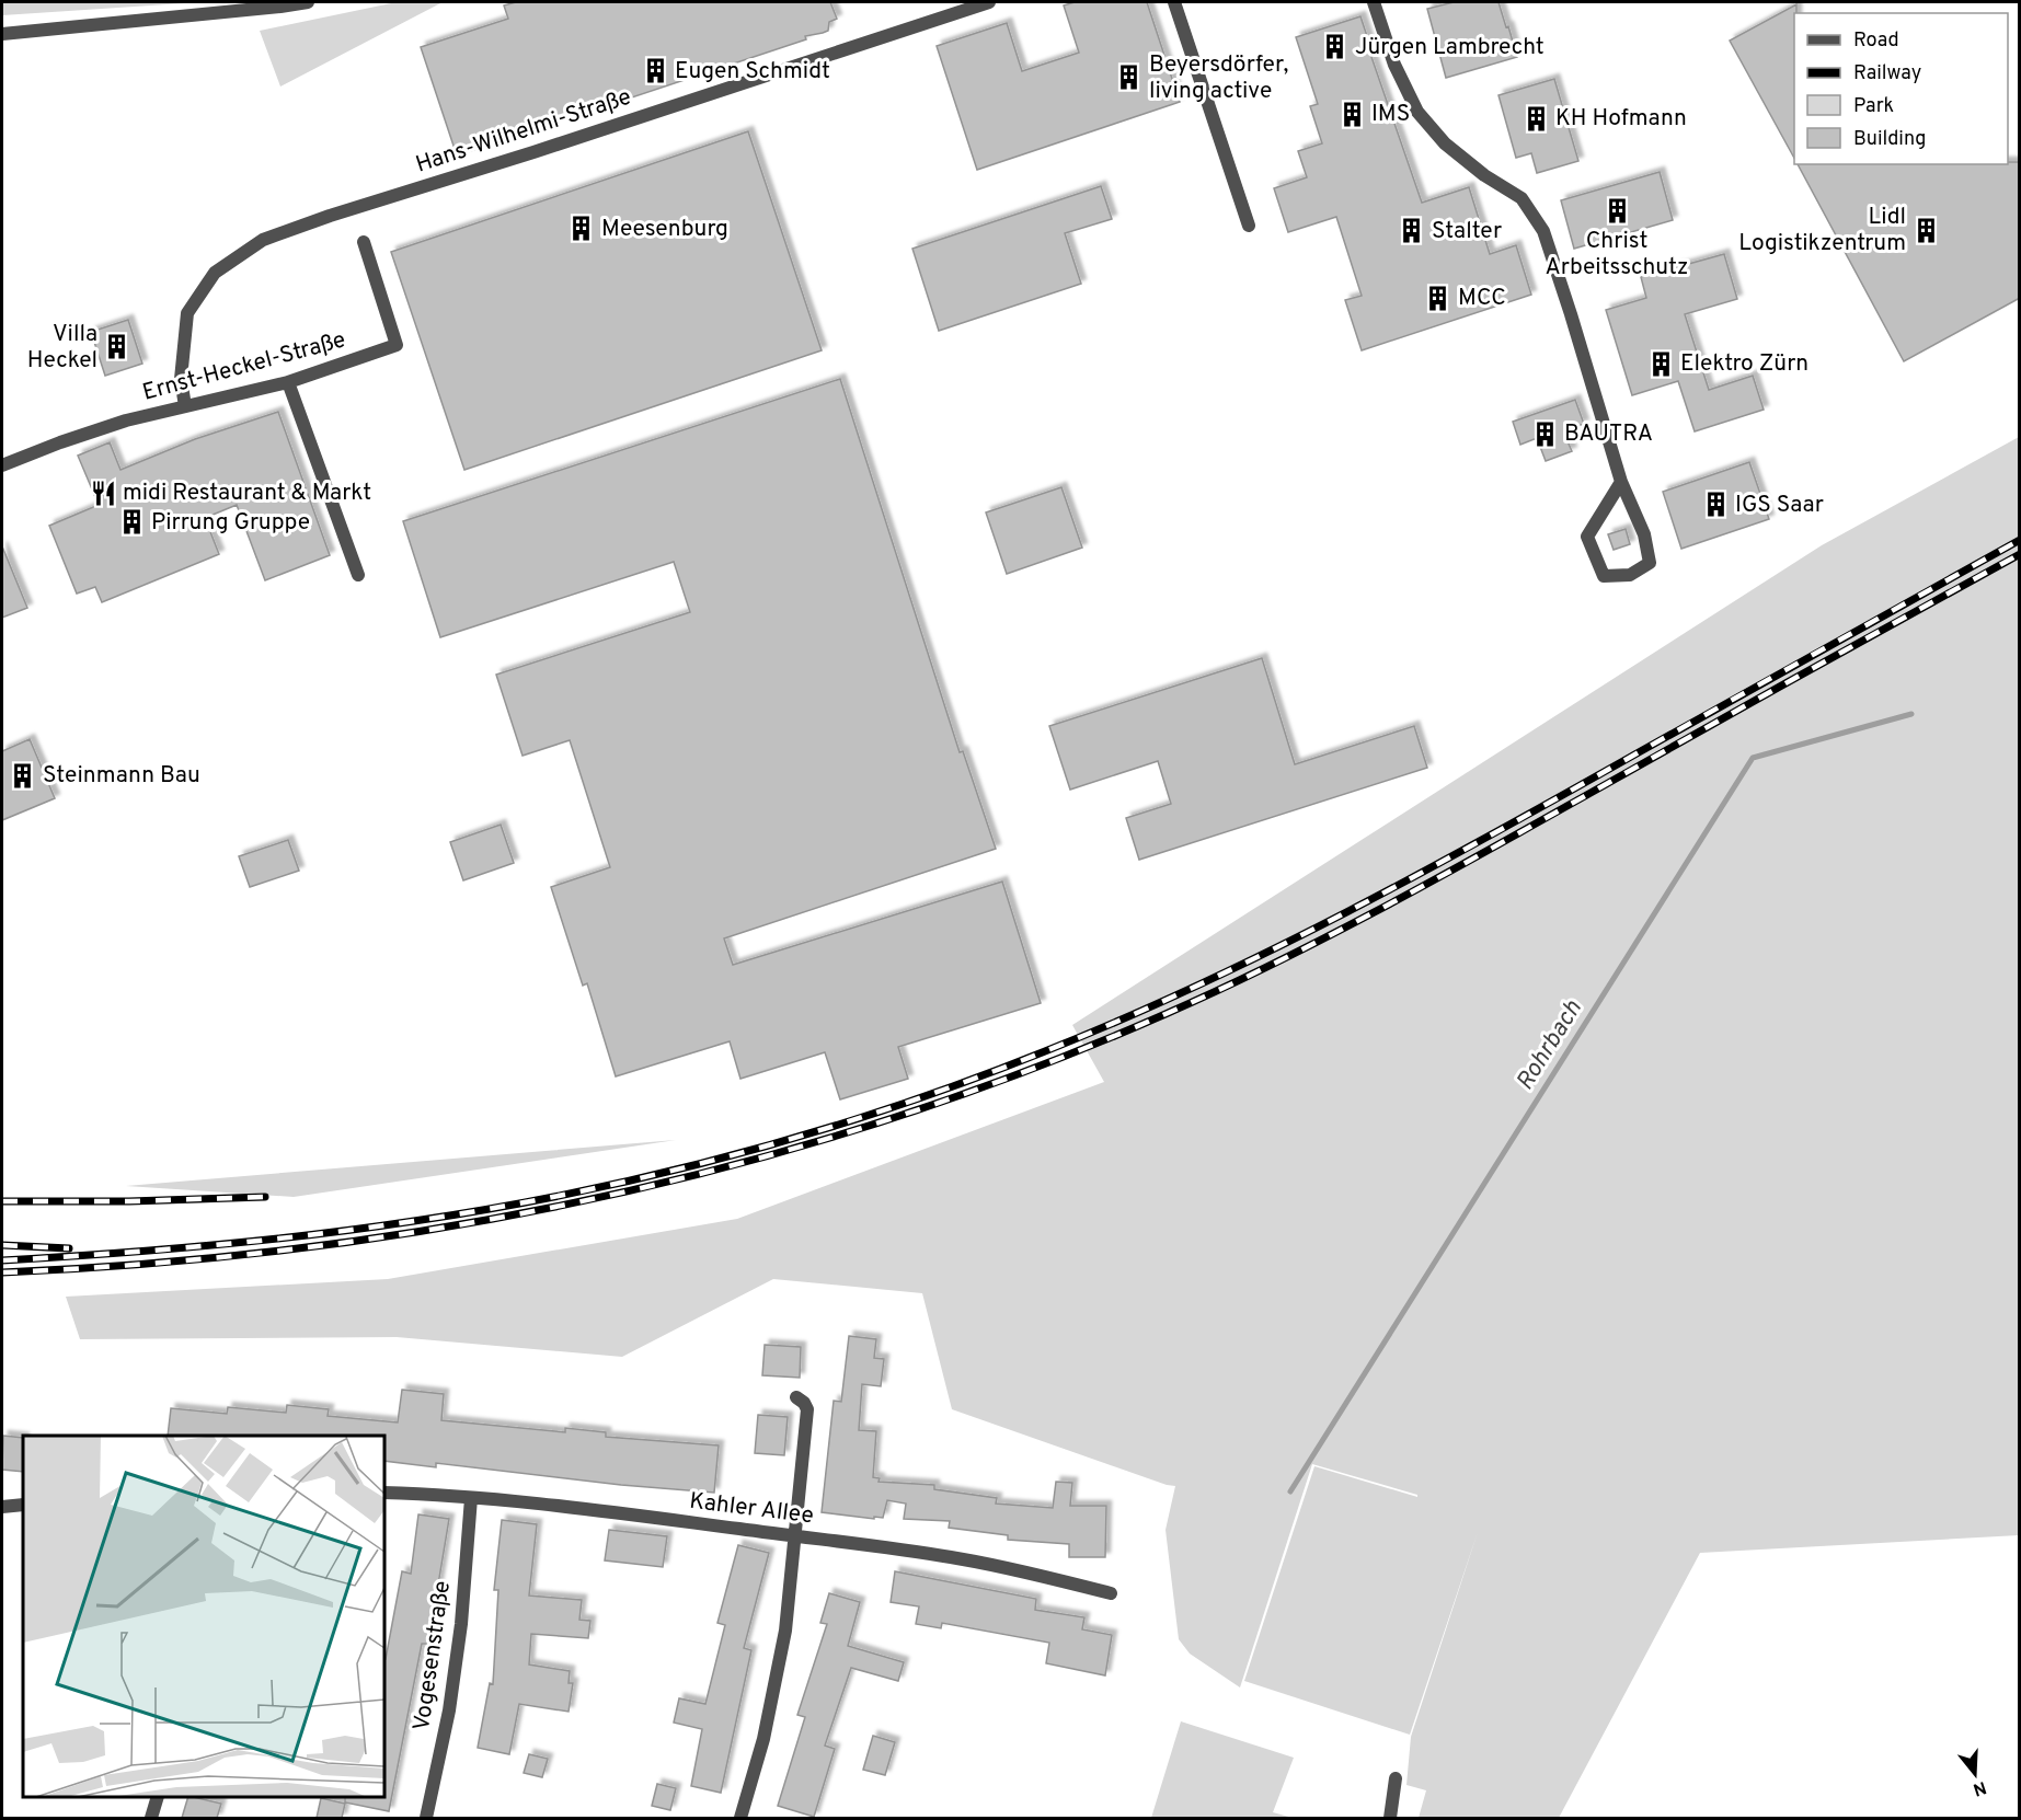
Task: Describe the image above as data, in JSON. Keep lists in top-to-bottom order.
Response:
{
  "streets": {
    "street": [
      "Hans-Wilhelmi-Straße",
      "Ernst-Heckel-Straße",
      "Kahler Allee",
      "Vogesenstraße"
    ]
  },
  "crossings": [
    ["Hans-Wilhelmi-Straße", "Ernst-Heckel-Straße"],
    ["Kahler Allee", "Vogesenstraße"]
  ],
  "water": ["Rohrbach"],
  "places": {
    "building": [
      "Jürgen Lambrecht",
      "Eugen Schmidt",
      "Beyersdörfer, living active",
      "IMS",
      "KH Hofmann",
      "Christ Arbeitsschutz",
      "Meesenburg",
      "Lidl Logistikzentrum",
      "Stalter",
      "MCC",
      "Villa Heckel",
      "Elektro Zürn",
      "BAUTRA",
      "IGS Saar",
      "Pirrung Gruppe",
      "Steinmann Bau"
    ],
    "restaurant": ["midi Restaurant & Markt"]
  },
  "legend": [
    "Road",
    "Railway",
    "Park",
    "Building"
  ],
  "north": "bottom"
}
